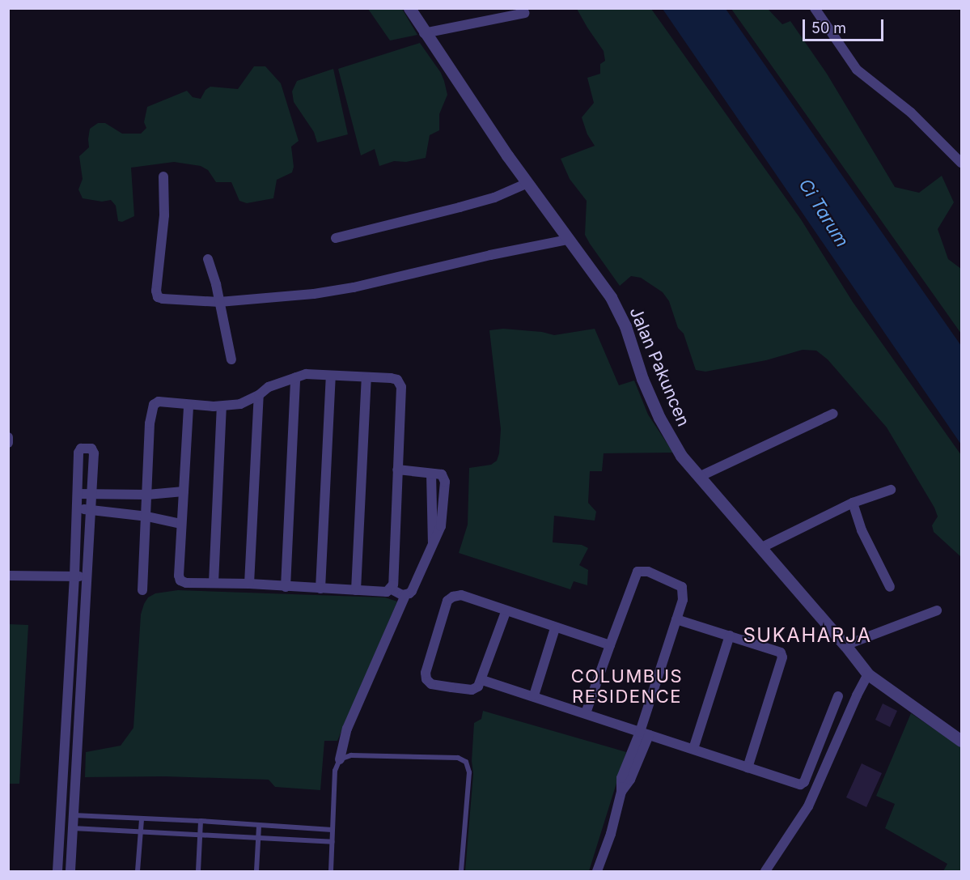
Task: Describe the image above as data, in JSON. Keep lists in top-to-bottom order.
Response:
{
  "streets": {
    "street": ["Jalan Pakuncen"]
  },
  "districts": ["SUKAHARJA", "COLUMBUS RESIDENCE"],
  "water": ["Ci Tarum"],
  "scale_bar": "50 m"
}
